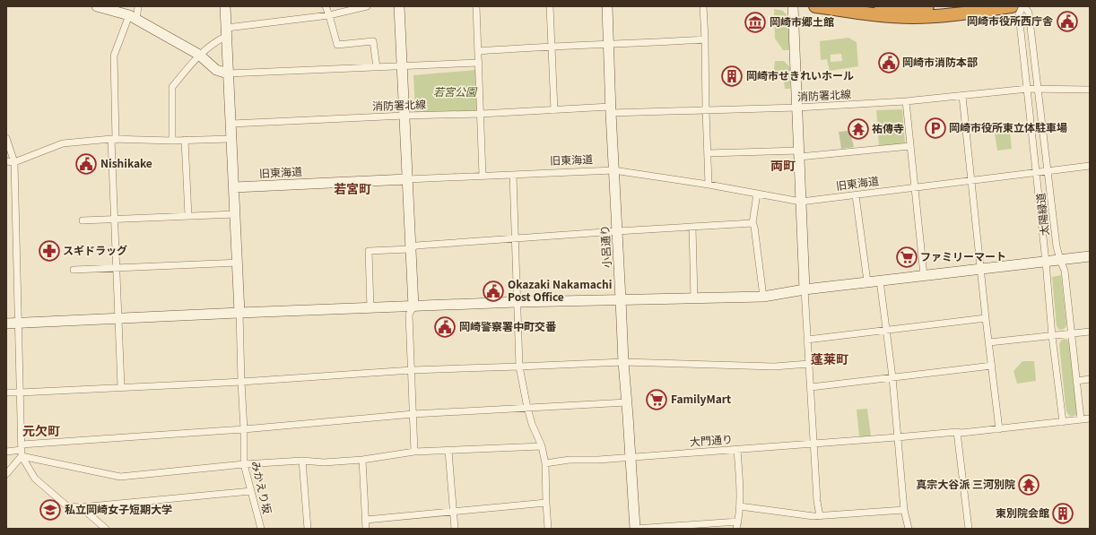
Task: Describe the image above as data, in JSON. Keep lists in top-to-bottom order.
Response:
{
  "streets": {
    "street": [
      "消防署北線",
      "旧東海道",
      "太陽緑道",
      "小呂通り",
      "大門通り",
      "みかえり坂"
    ]
  },
  "crossings": [
    ["消防署北線", "太陽緑道"],
    ["消防署北線", "小呂通り"],
    ["旧東海道", "太陽緑道"],
    ["旧東海道", "小呂通り"],
    ["太陽緑道", "大門通り"],
    ["小呂通り", "大門通り"]
  ],
  "districts": [
    "両町",
    "若宮町",
    "蓬莱町",
    "元欠町"
  ],
  "parks": ["若宮公園"],
  "places": {
    "public building": [
      "岡崎市役所西庁舎",
      "岡崎市消防本部",
      "Nishikake",
      "Okazaki Nakamachi Post Office",
      "岡崎警察署中町交番"
    ],
    "museum": ["岡崎市郷土館"],
    "building": ["岡崎市せきれいホール", "東別院会館"],
    "parking": ["岡崎市役所東立体駐車場"],
    "temple": ["祐傳寺", "真宗大谷派 三河別院"],
    "pharmacy": ["スギドラッグ"],
    "supermarket": ["ファミリーマート", "FamilyMart"],
    "school or university": ["私立岡崎女子短期大学"]
  }
}
